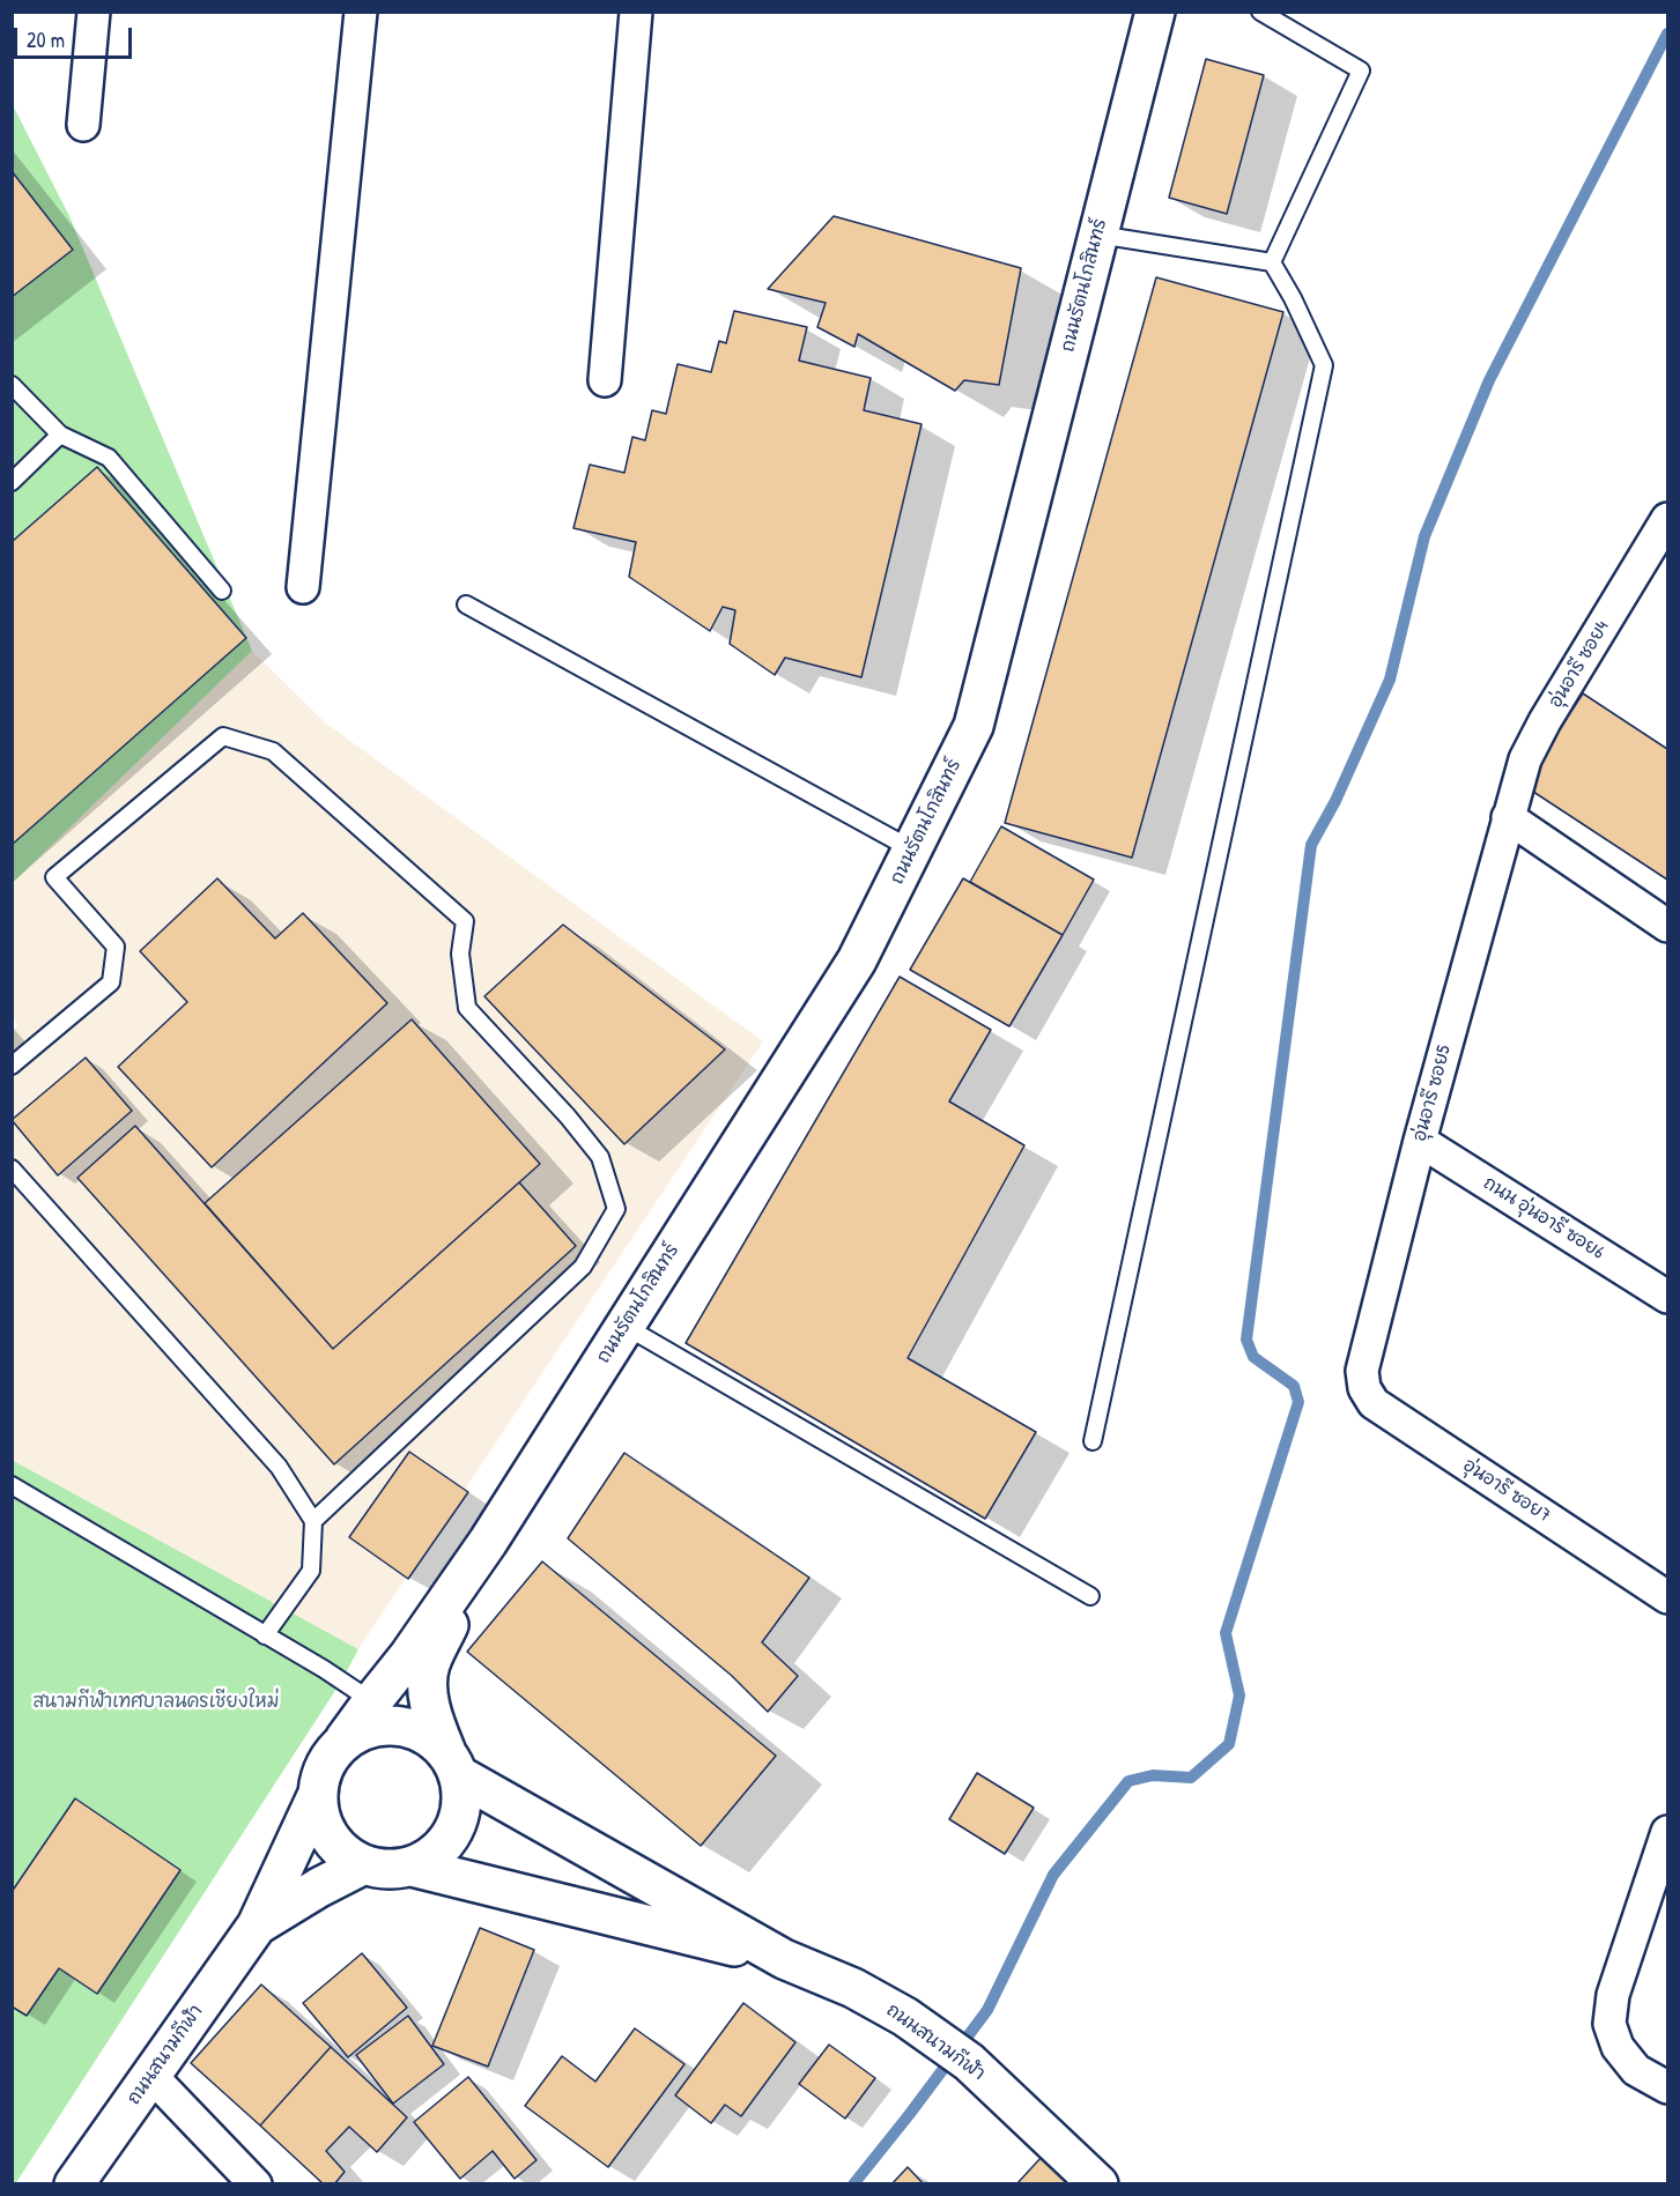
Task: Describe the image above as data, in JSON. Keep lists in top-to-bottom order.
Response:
{
  "streets": {
    "street": [
      "ถนนรัตนโกสินทร์",
      "อุ่นอารี ซอย4",
      "อุ่นอารี ซอย5",
      "ถนน อุ่นอารี ซอย6",
      "อุ่นอารี ซอย7",
      "ถนนสนามกีฬา"
    ]
  },
  "crossings": [
    ["ถนนรัตนโกสินทร์", "ถนนสนามกีฬา"],
    ["อุ่นอารี ซอย4", "อุ่นอารี ซอย5"],
    ["อุ่นอารี ซอย5", "ถนน อุ่นอารี ซอย6"],
    ["อุ่นอารี ซอย5", "อุ่นอารี ซอย7"]
  ],
  "parks": ["สนามกีฬาเทศบาลนครเชียงใหม่"],
  "scale_bar": "20 m"
}
